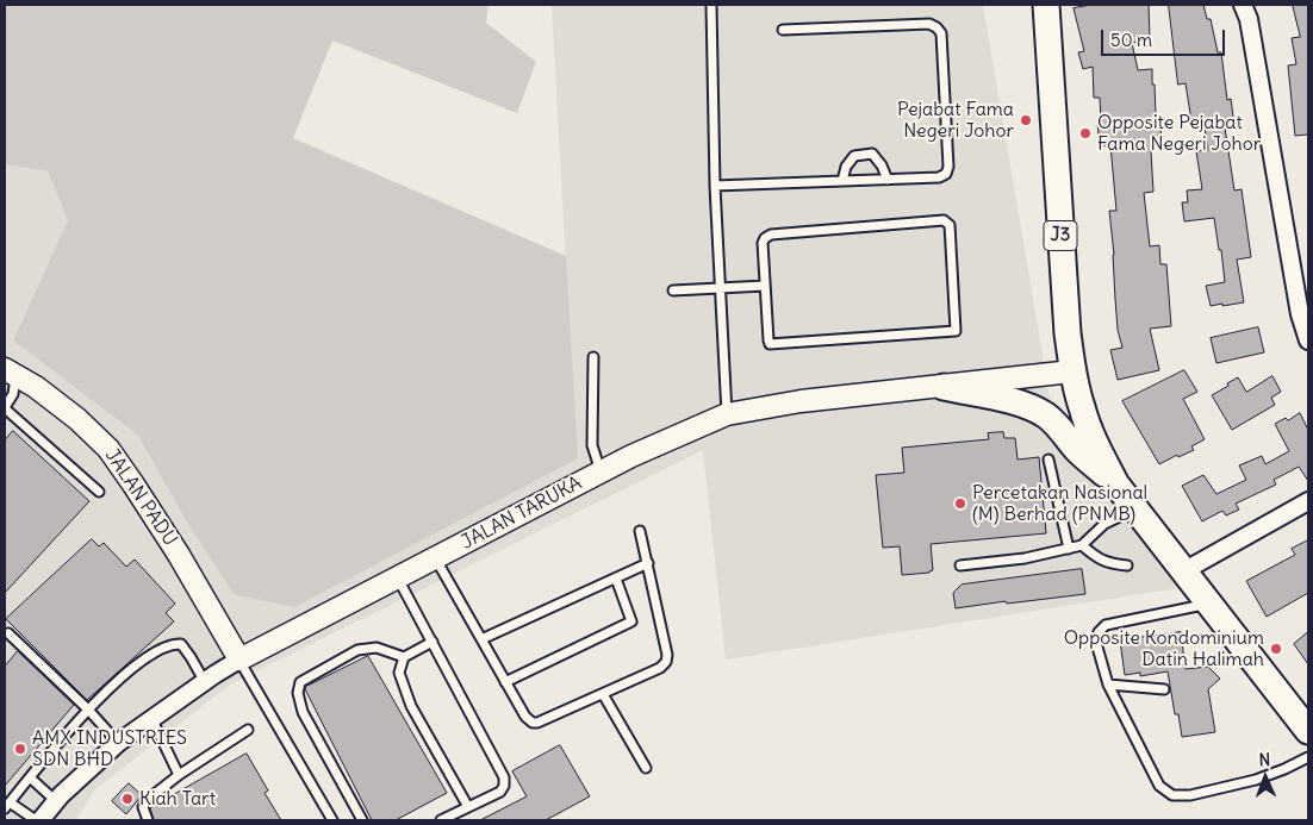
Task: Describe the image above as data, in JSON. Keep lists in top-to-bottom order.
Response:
{
  "streets": {
    "main road": ["J3"],
    "street": ["JALAN PADU", "JALAN TARUKA"]
  },
  "crossings": [
    ["J3", "JALAN TARUKA"],
    ["JALAN PADU", "JALAN TARUKA"]
  ],
  "places": [
    "Pejabat Fama Negeri Johor",
    "Opposite Pejabat Fama Negeri Johor",
    "Percetakan Nasional (M) Berhad (PNMB)",
    "Opposite Kondominium Datin Halimah",
    "AMX INDUSTRIES SDN BHD",
    "Kiah Tart"
  ],
  "scale_bar": "50 m",
  "north": "top"
}
